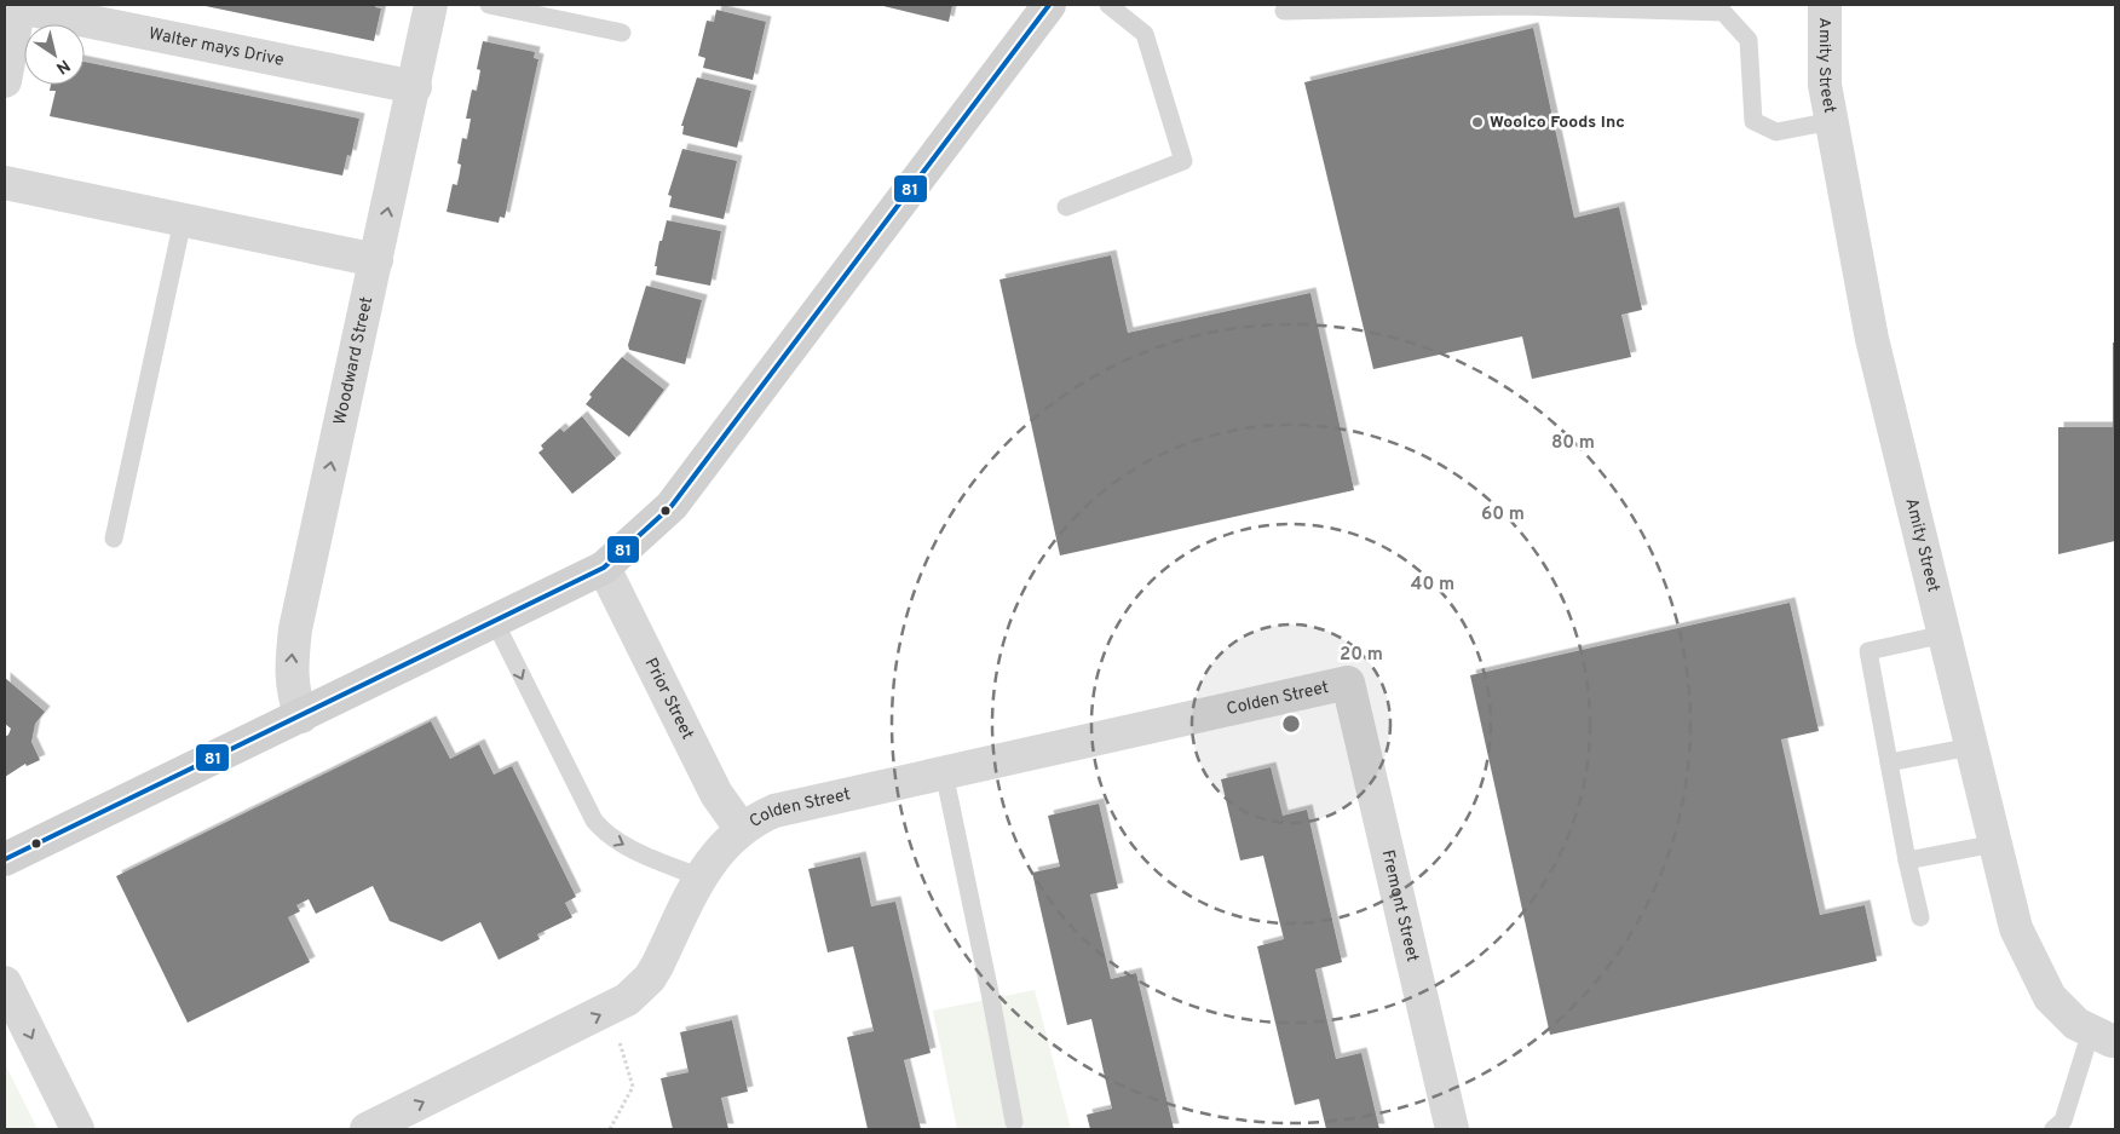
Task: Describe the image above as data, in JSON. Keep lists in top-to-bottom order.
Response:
{
  "streets": {
    "street": [
      "Walter mays Drive",
      "Amity Street",
      "Woodward Street",
      "Colden Street",
      "Prior Street",
      "Fremont Street"
    ]
  },
  "crossings": [
    ["Walter mays Drive", "Woodward Street"],
    ["Colden Street", "Prior Street"],
    ["Colden Street", "Fremont Street"]
  ],
  "one_way": ["Woodward Street", "Colden Street"],
  "places": ["Woolco Foods Inc"],
  "lines": ["transit line 81"],
  "north": "bottom right",
  "rings": [
    "80 m",
    "60 m",
    "40 m",
    "20 m"
  ]
}
